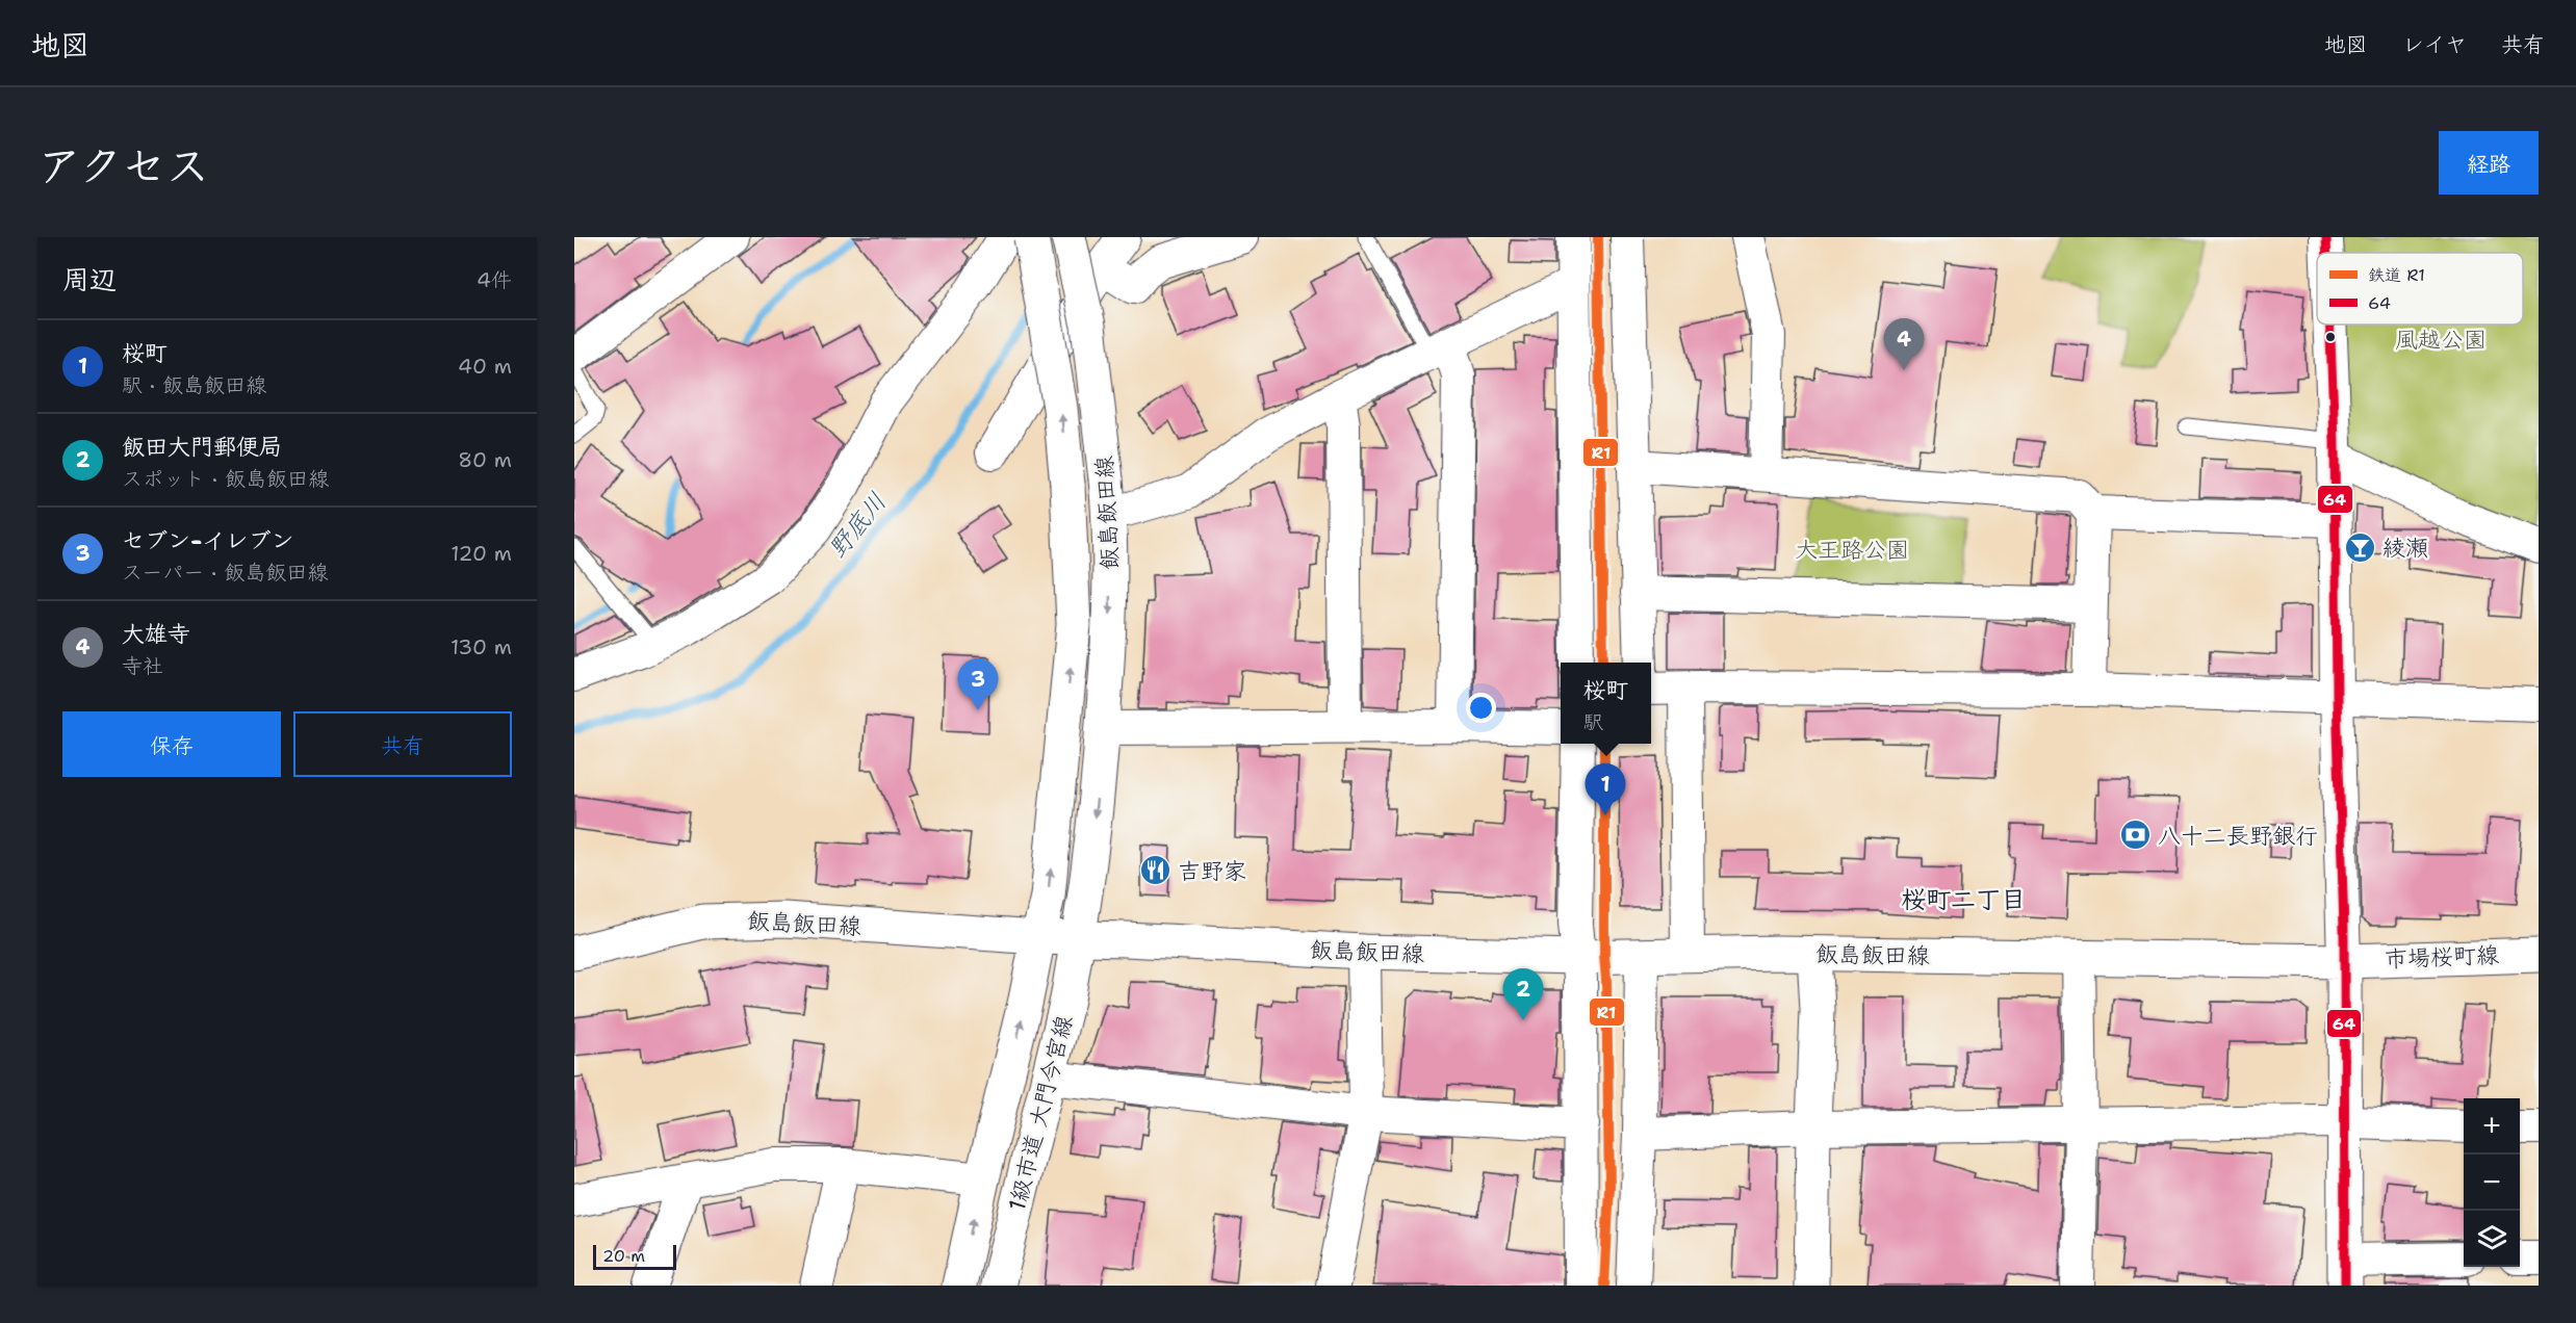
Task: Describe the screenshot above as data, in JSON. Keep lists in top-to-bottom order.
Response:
{
  "streets": {
    "main road": ["飯島飯田線", "市場桜町線", "1級市道 大門今宮線"]
  },
  "crossings": [
    ["飯島飯田線", "市場桜町線"],
    ["飯島飯田線", "1級市道 大門今宮線"]
  ],
  "districts": ["桜町二丁目"],
  "water": ["野底川"],
  "parks": ["風越公園", "大王路公園"],
  "places": {
    "bar": ["綾瀬"],
    "bank": ["八十二長野銀行"],
    "restaurant": ["吉野家"]
  },
  "lines": ["rail line R1", "transit line 64"],
  "legend": ["鉄道 R1", "64"],
  "scale_bar": "20 m",
  "page": {
    "header": "地図",
    "nav": ["地図", "レイヤ", "共有"],
    "title": "アクセス",
    "buttons": [
      "経路",
      ["保存", "共有"]
    ],
    "heading": ["周辺", "4件"],
    "list": [
      {
        "mark": "1",
        "name": "桜町",
        "note": "駅 · 飯島飯田線",
        "value": "40 m"
      },
      {
        "mark": "2",
        "name": "飯田大門郵便局",
        "note": "スポット · 飯島飯田線",
        "value": "80 m"
      },
      {
        "mark": "3",
        "name": "セブン-イレブン",
        "note": "スーパー · 飯島飯田線",
        "value": "120 m"
      },
      {
        "mark": "4",
        "name": "大雄寺",
        "note": "寺社",
        "value": "130 m"
      }
    ],
    "pins": [
      "4",
      "3",
      "1",
      "2"
    ],
    "popup": ["桜町", "駅"],
    "map_buttons": ["+", "−"],
    "scale": "20 m"
  }
}
